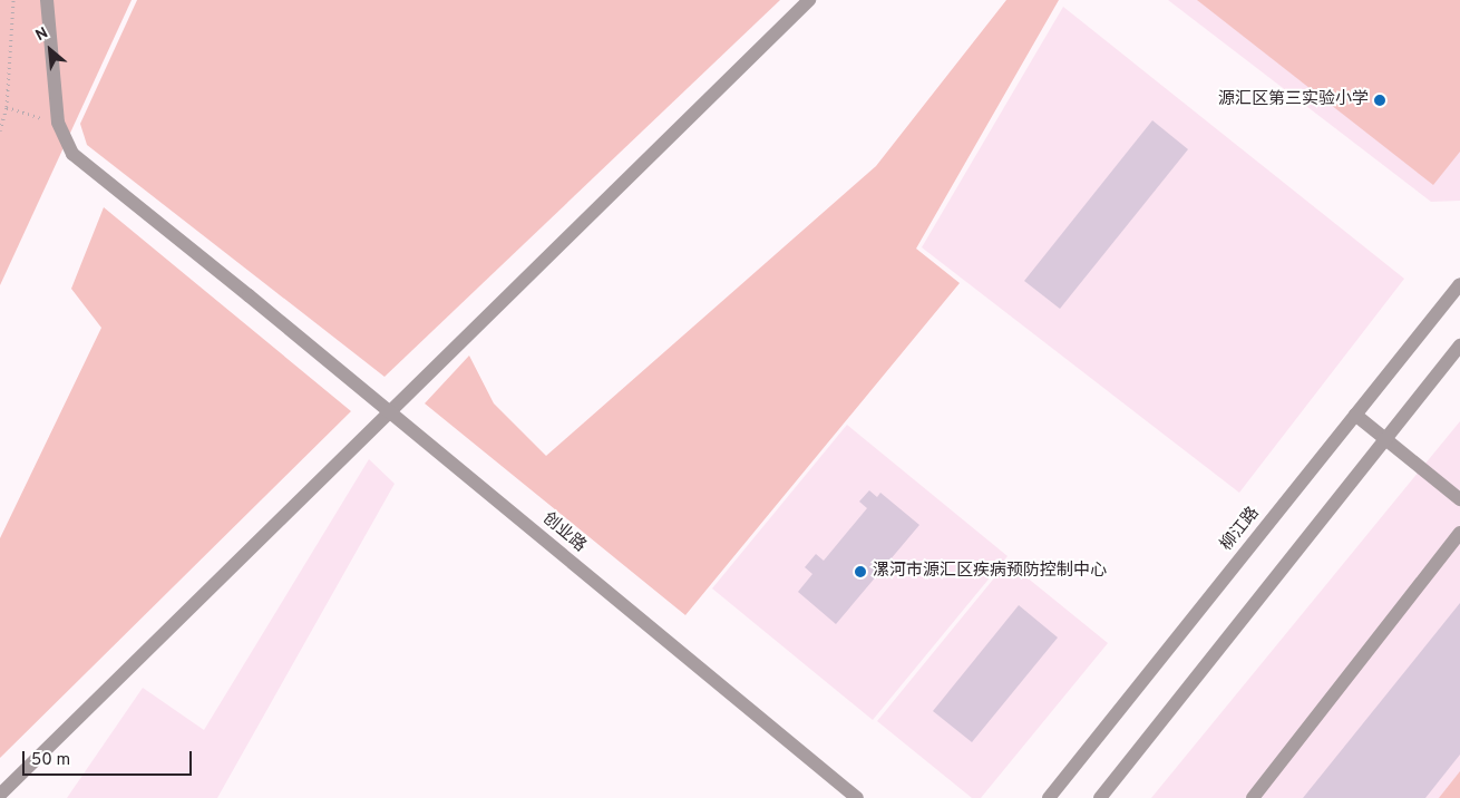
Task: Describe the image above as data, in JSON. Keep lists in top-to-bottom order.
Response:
{
  "streets": {
    "street": ["柳江路", "创业路"]
  },
  "places": ["源汇区第三实验小学", "漯河市源汇区疾病预防控制中心"],
  "scale_bar": "50 m",
  "north": "top left"
}
